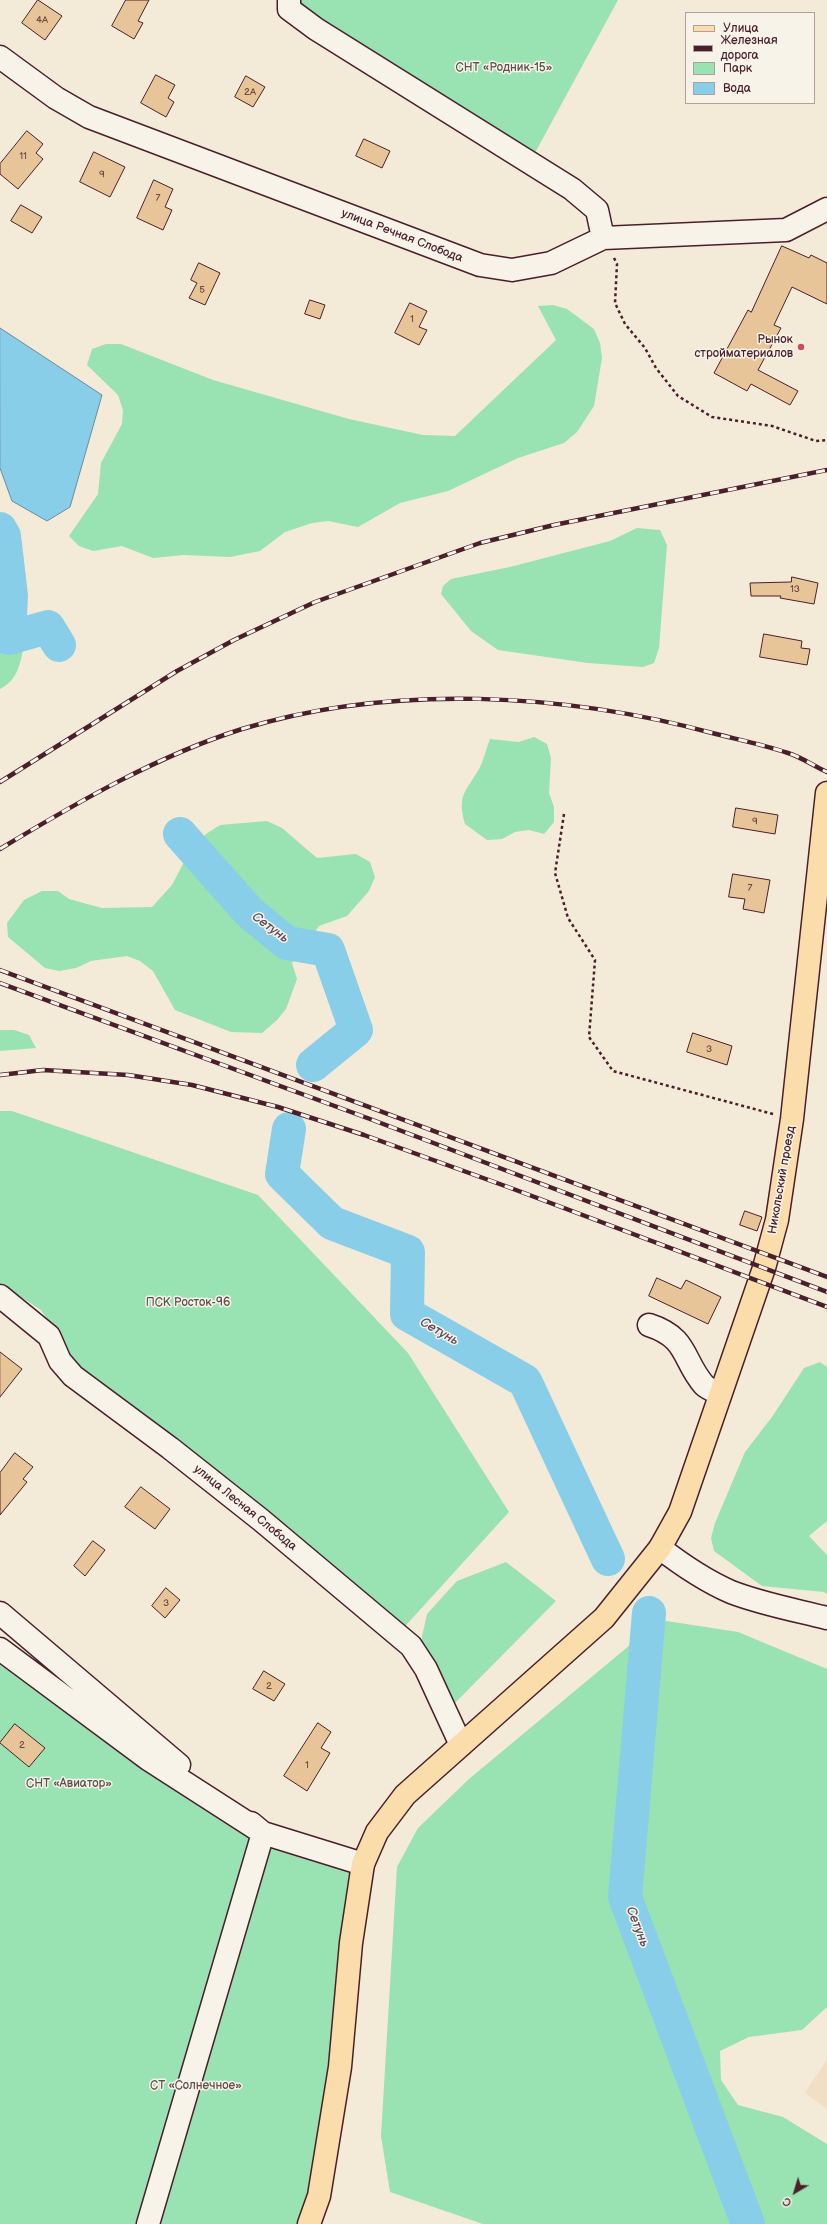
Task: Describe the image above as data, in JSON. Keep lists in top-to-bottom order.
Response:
{
  "streets": {
    "main road": ["Никольский проезд"],
    "street": ["улица Речная Слобода", "улица Лесная Слобода"]
  },
  "crossings": [
    ["Никольский проезд", "улица Лесная Слобода"]
  ],
  "water": ["Сетунь"],
  "parks": [
    "СНТ «Родник-15»",
    "ПСК Росток-96",
    "СНТ «Авиатор»",
    "СТ «Солнечное»"
  ],
  "places": ["Рынок стройматериалов"],
  "house_numbers": [
    "4А",
    "2А",
    "11",
    "9",
    "7",
    "5",
    "1",
    "13",
    "9",
    "7",
    "3",
    "3",
    "2",
    "2",
    "1"
  ],
  "legend": [
    "Улица",
    "Железная дорога",
    "Парк",
    "Вода"
  ],
  "north": "bottom left"
}
